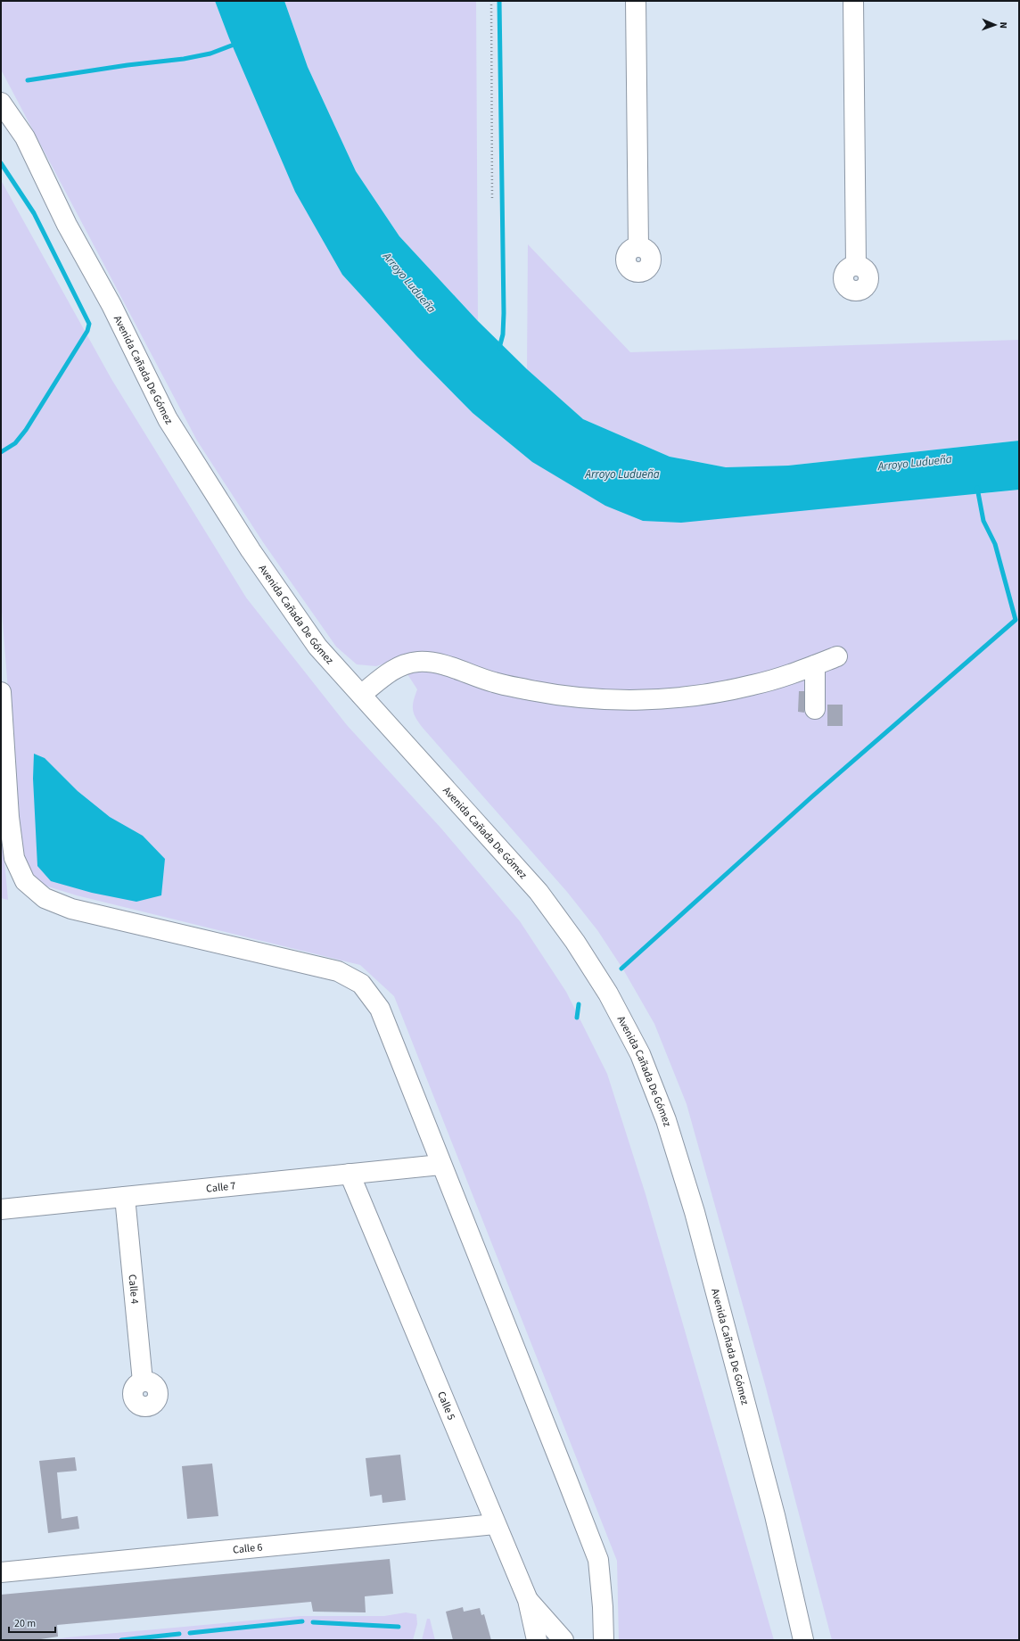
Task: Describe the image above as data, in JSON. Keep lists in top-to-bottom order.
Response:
{
  "streets": {
    "street": [
      "Avenida Cañada De Gómez",
      "Calle 7",
      "Calle 4",
      "Calle 5",
      "Calle 6"
    ]
  },
  "crossings": [
    ["Calle 7", "Calle 4"],
    ["Calle 7", "Calle 5"],
    ["Calle 5", "Calle 6"]
  ],
  "water": ["Arroyo Ludueña"],
  "scale_bar": "20 m",
  "north": "right"
}
